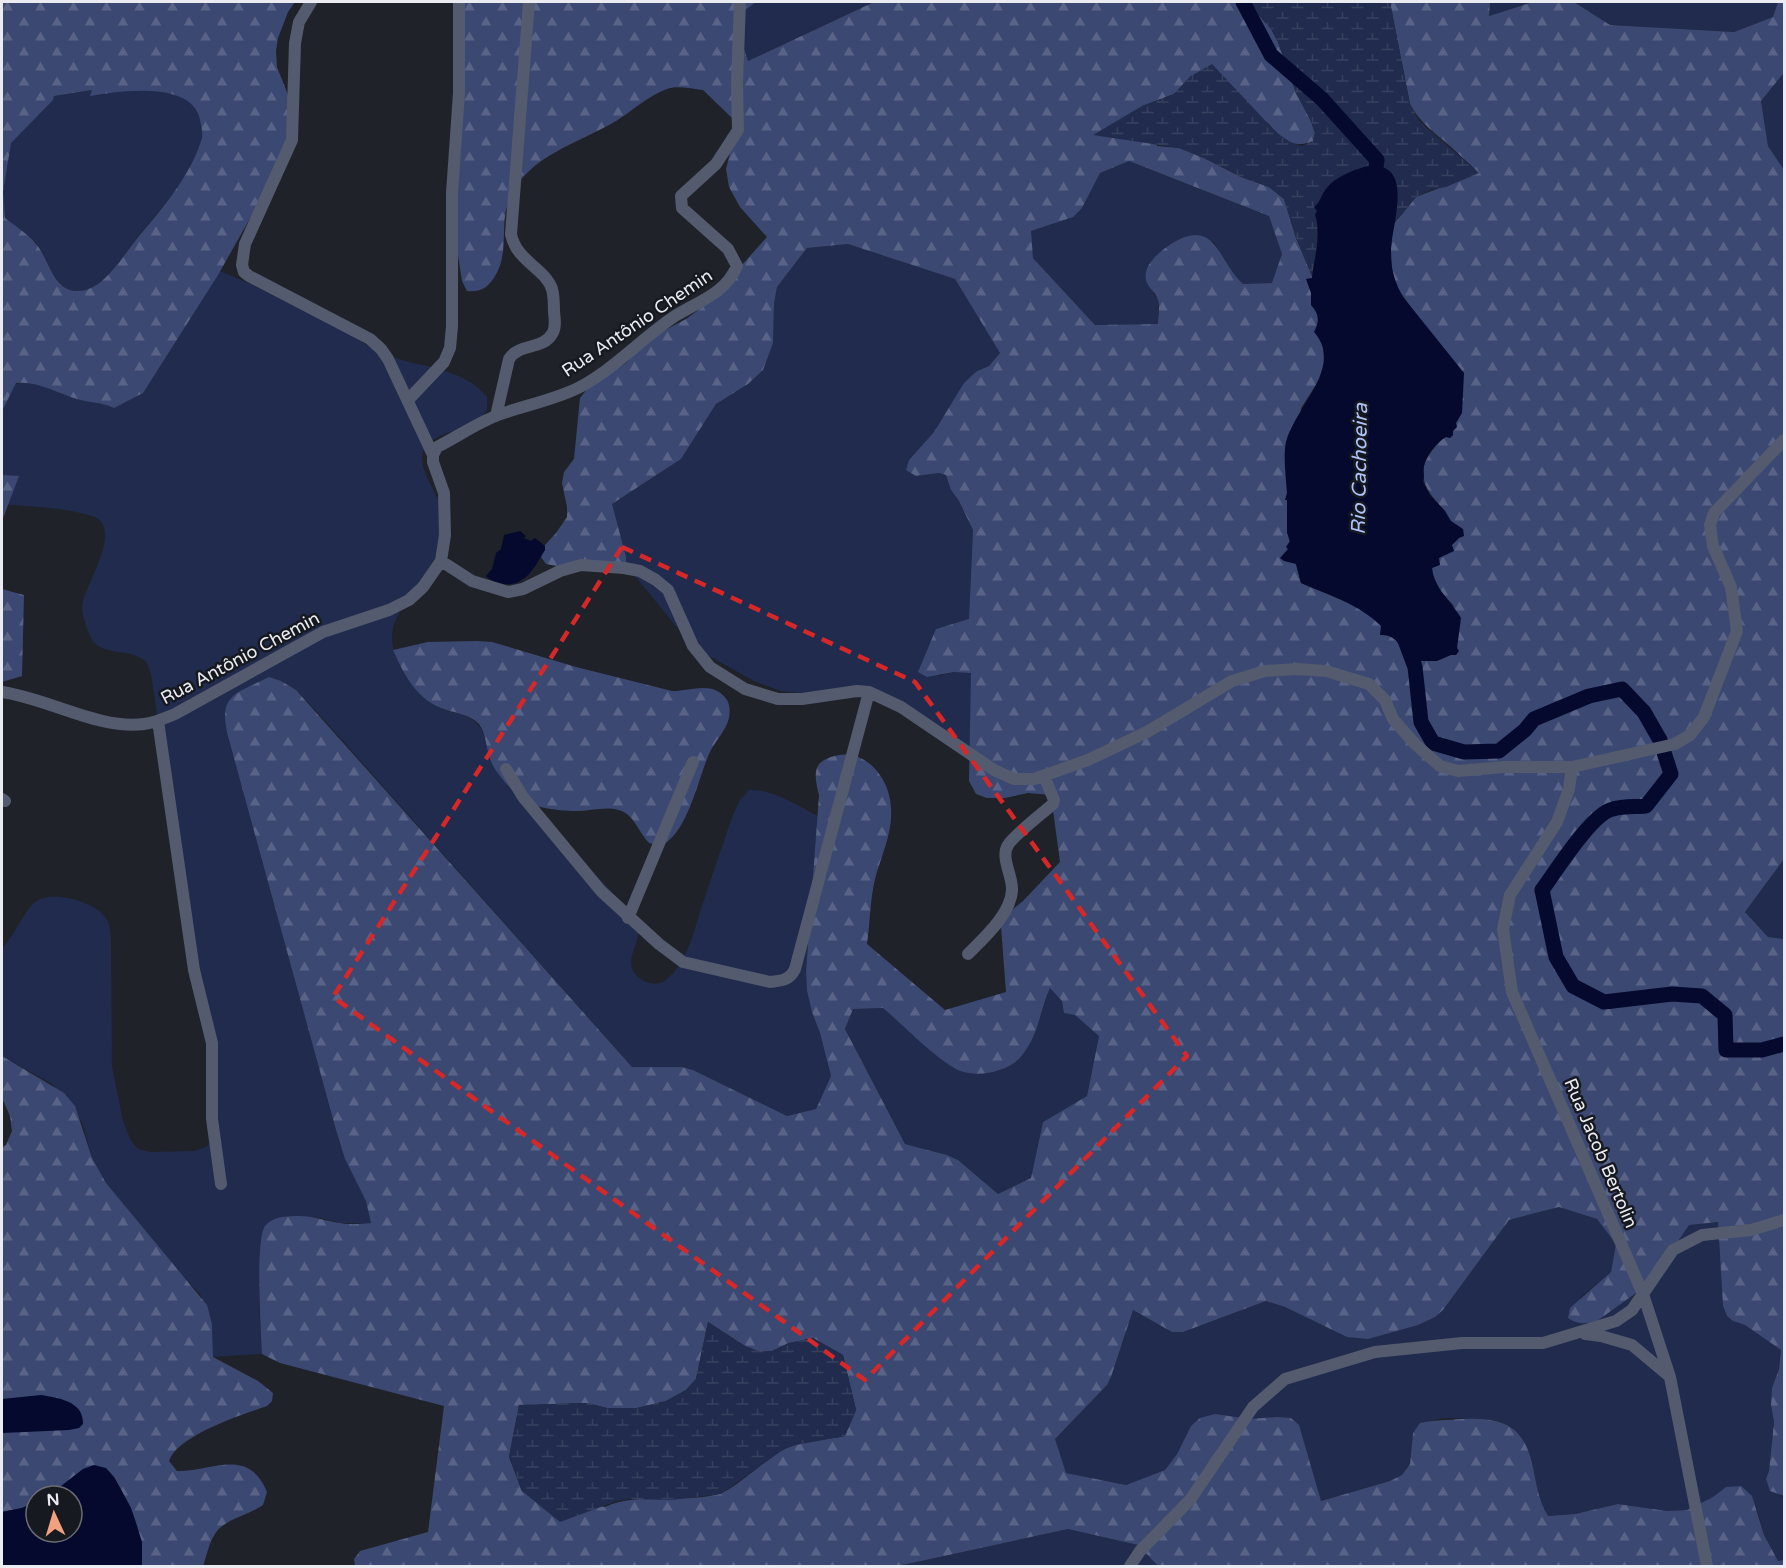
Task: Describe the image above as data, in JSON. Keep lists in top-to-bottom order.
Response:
{
  "streets": {
    "street": ["Rua Antônio Chemin", "Rua Jacob Bertolin"]
  },
  "water": ["Rio Cachoeira"],
  "north": "top"
}
